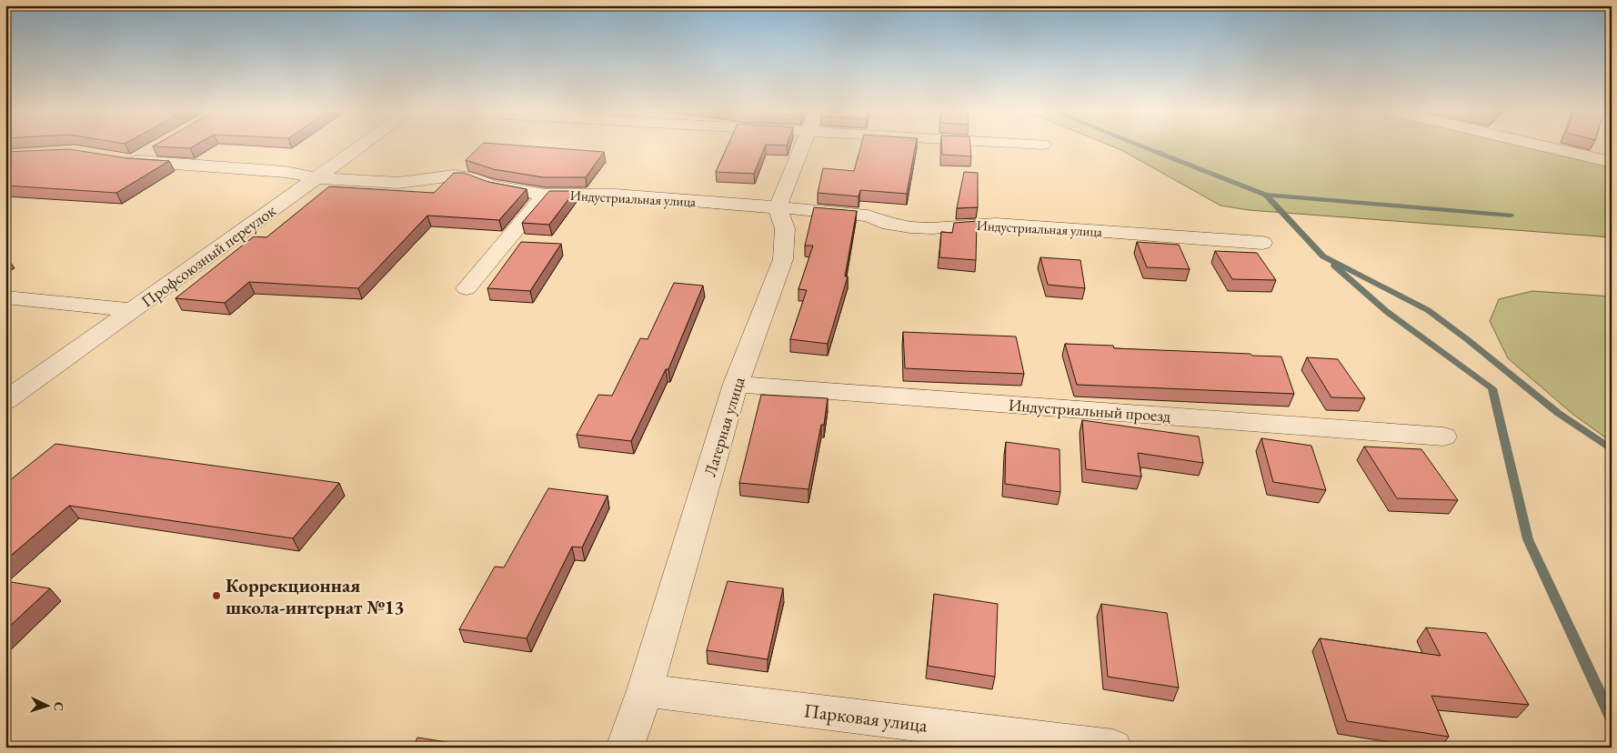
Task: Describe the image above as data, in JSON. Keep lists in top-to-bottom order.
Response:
{
  "streets": {
    "street": [
      "Индустриальная улица",
      "Профсоюзный переулок",
      "Индустриальный проезд",
      "Лагерная улица",
      "Парковая улица"
    ]
  },
  "crossings": [
    ["Индустриальная улица", "Профсоюзный переулок"],
    ["Индустриальная улица", "Лагерная улица"],
    ["Индустриальный проезд", "Лагерная улица"],
    ["Лагерная улица", "Парковая улица"]
  ],
  "places": ["Коррекционная школа-интернат №13"],
  "north": "right"
}
